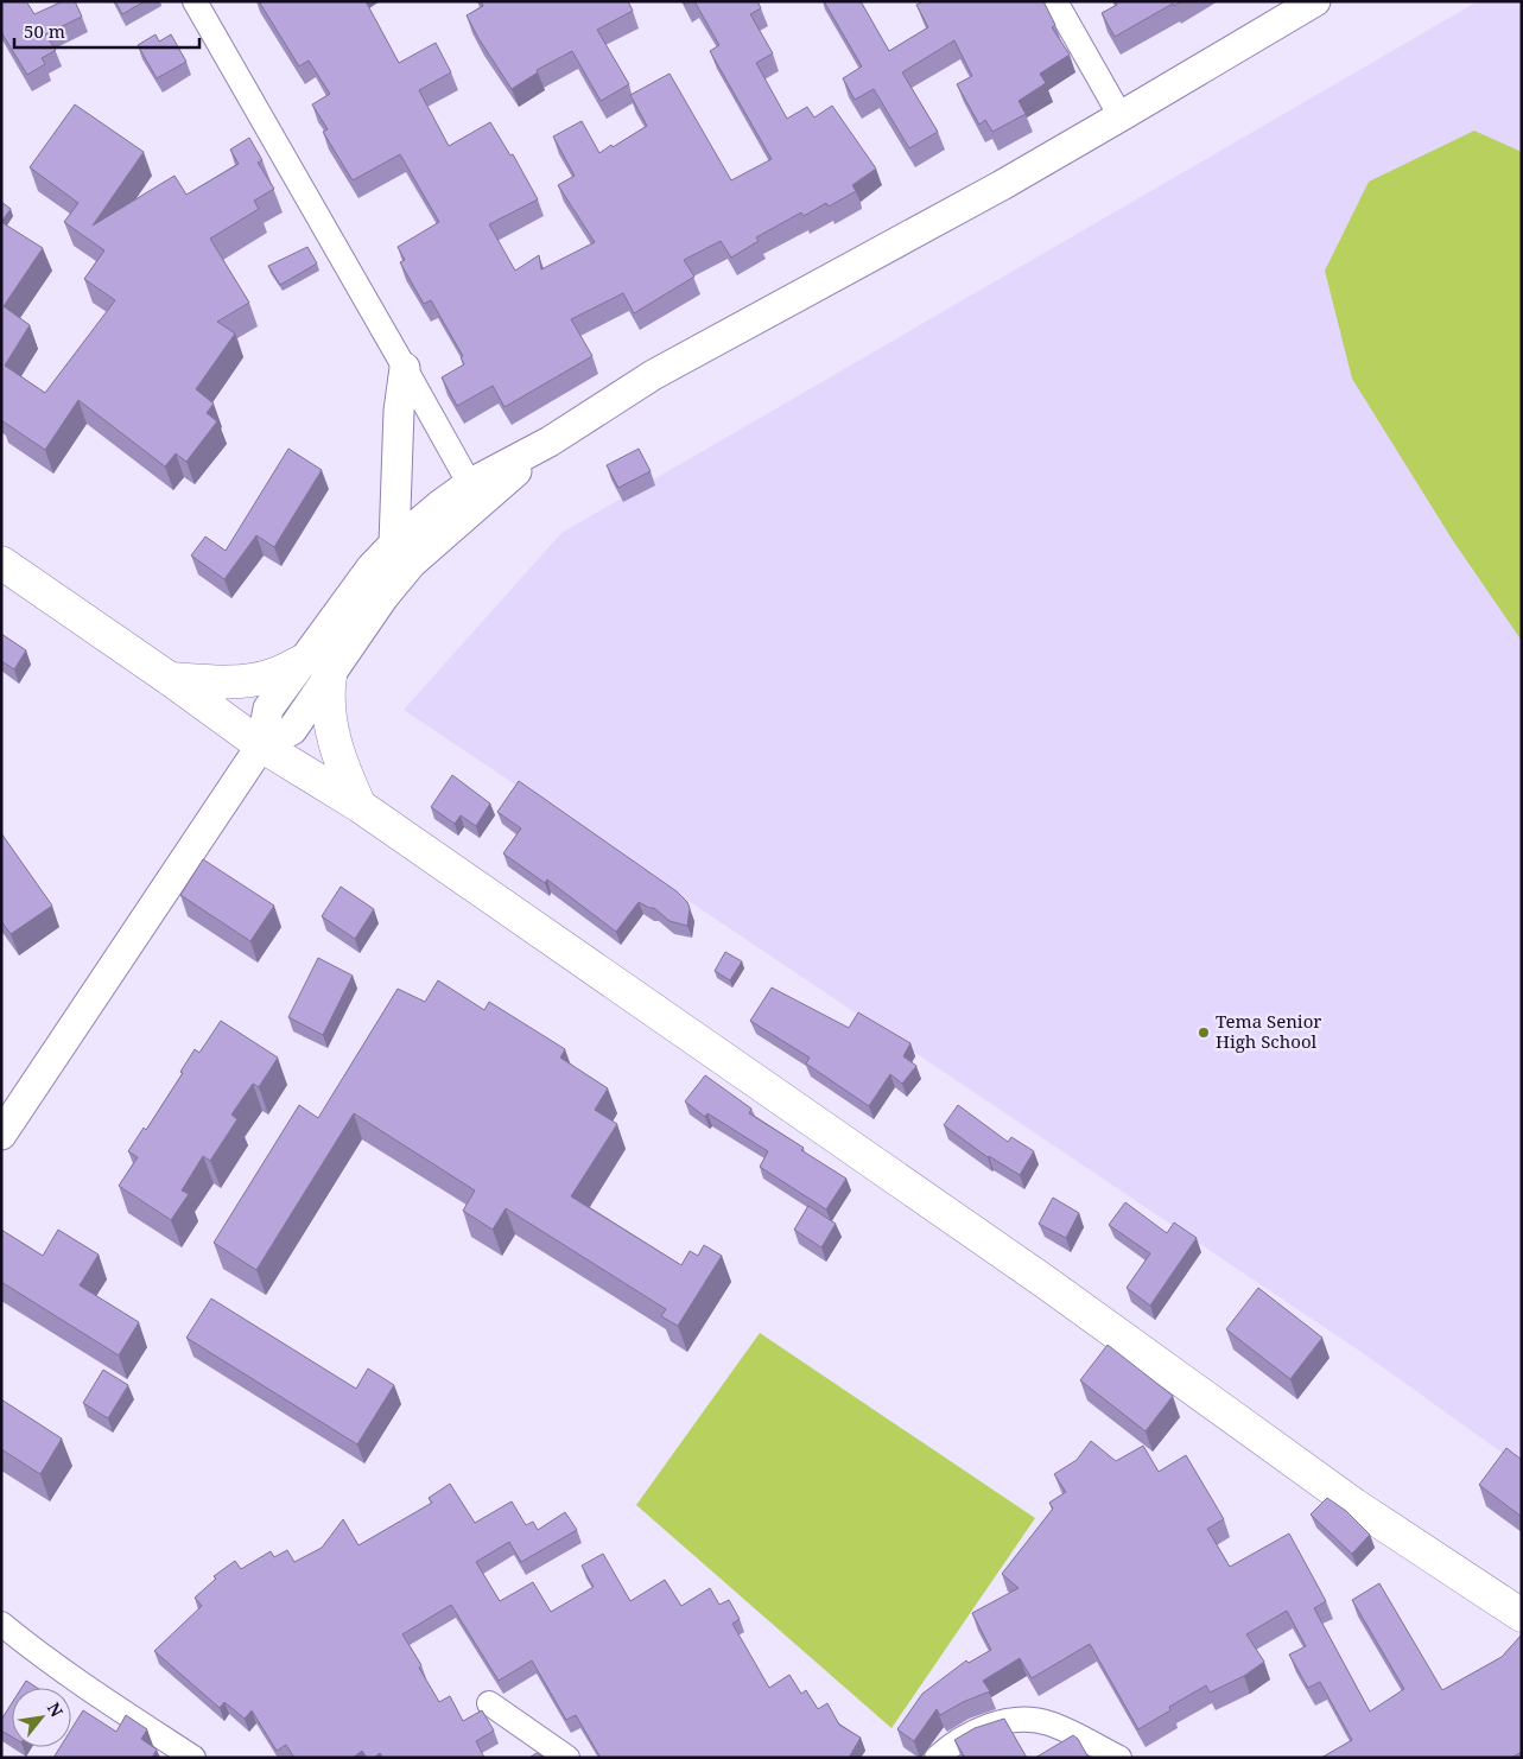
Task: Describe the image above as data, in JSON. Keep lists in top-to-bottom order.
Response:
{
  "places": ["Tema Senior High School"],
  "scale_bar": "50 m",
  "north": "top right"
}
